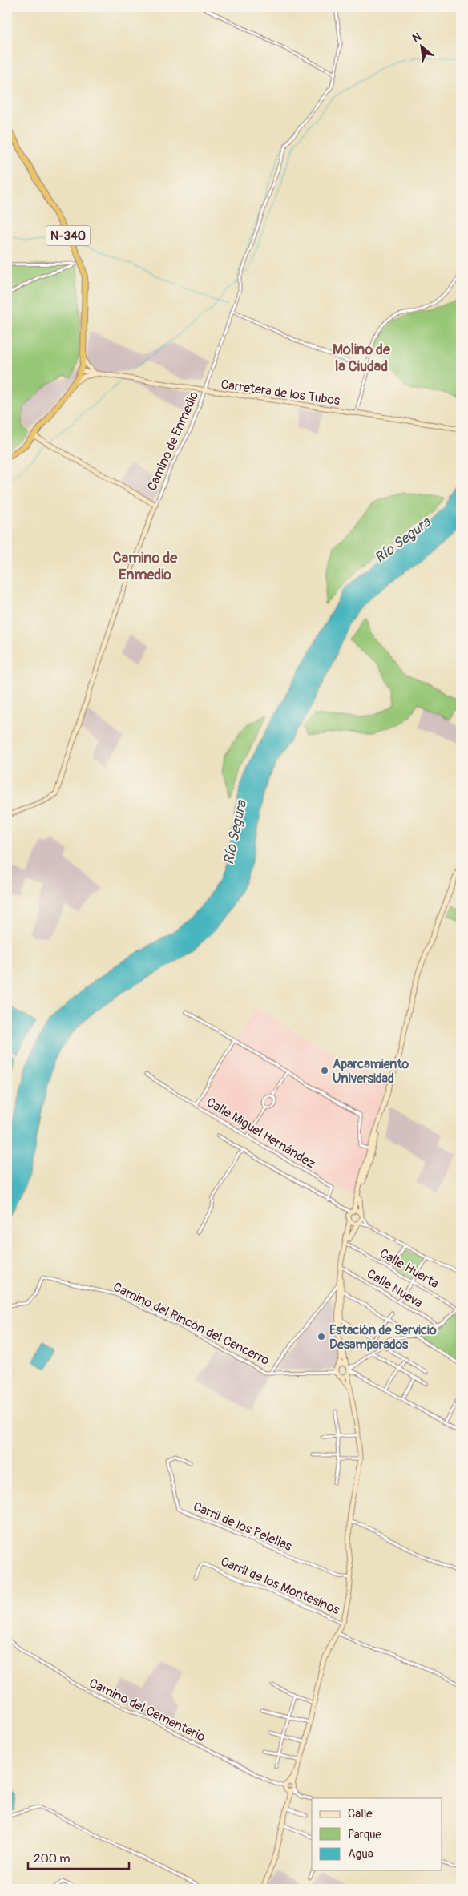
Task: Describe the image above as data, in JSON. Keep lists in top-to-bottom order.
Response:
{
  "streets": {
    "highway": ["N-340"],
    "main road": ["Carretera de los Tubos", "Camino de Enmedio"],
    "street": [
      "Calle Miguel Hernández",
      "Calle Huerta",
      "Calle Nueva",
      "Camino del Rincón del Cencerro",
      "Carril de los Pelellas",
      "Carril de los Montesinos",
      "Camino del Cementerio"
    ]
  },
  "crossings": [
    ["N-340", "Carretera de los Tubos"],
    ["Carretera de los Tubos", "Camino de Enmedio"]
  ],
  "districts": ["Molino de la Ciudad", "Camino de Enmedio"],
  "water": ["Río Segura"],
  "places": ["Aparcamiento Universidad", "Estación de Servicio Desamparados"],
  "legend": ["Calle", "Parque", "Agua"],
  "scale_bar": "200 m",
  "north": "top left"
}
